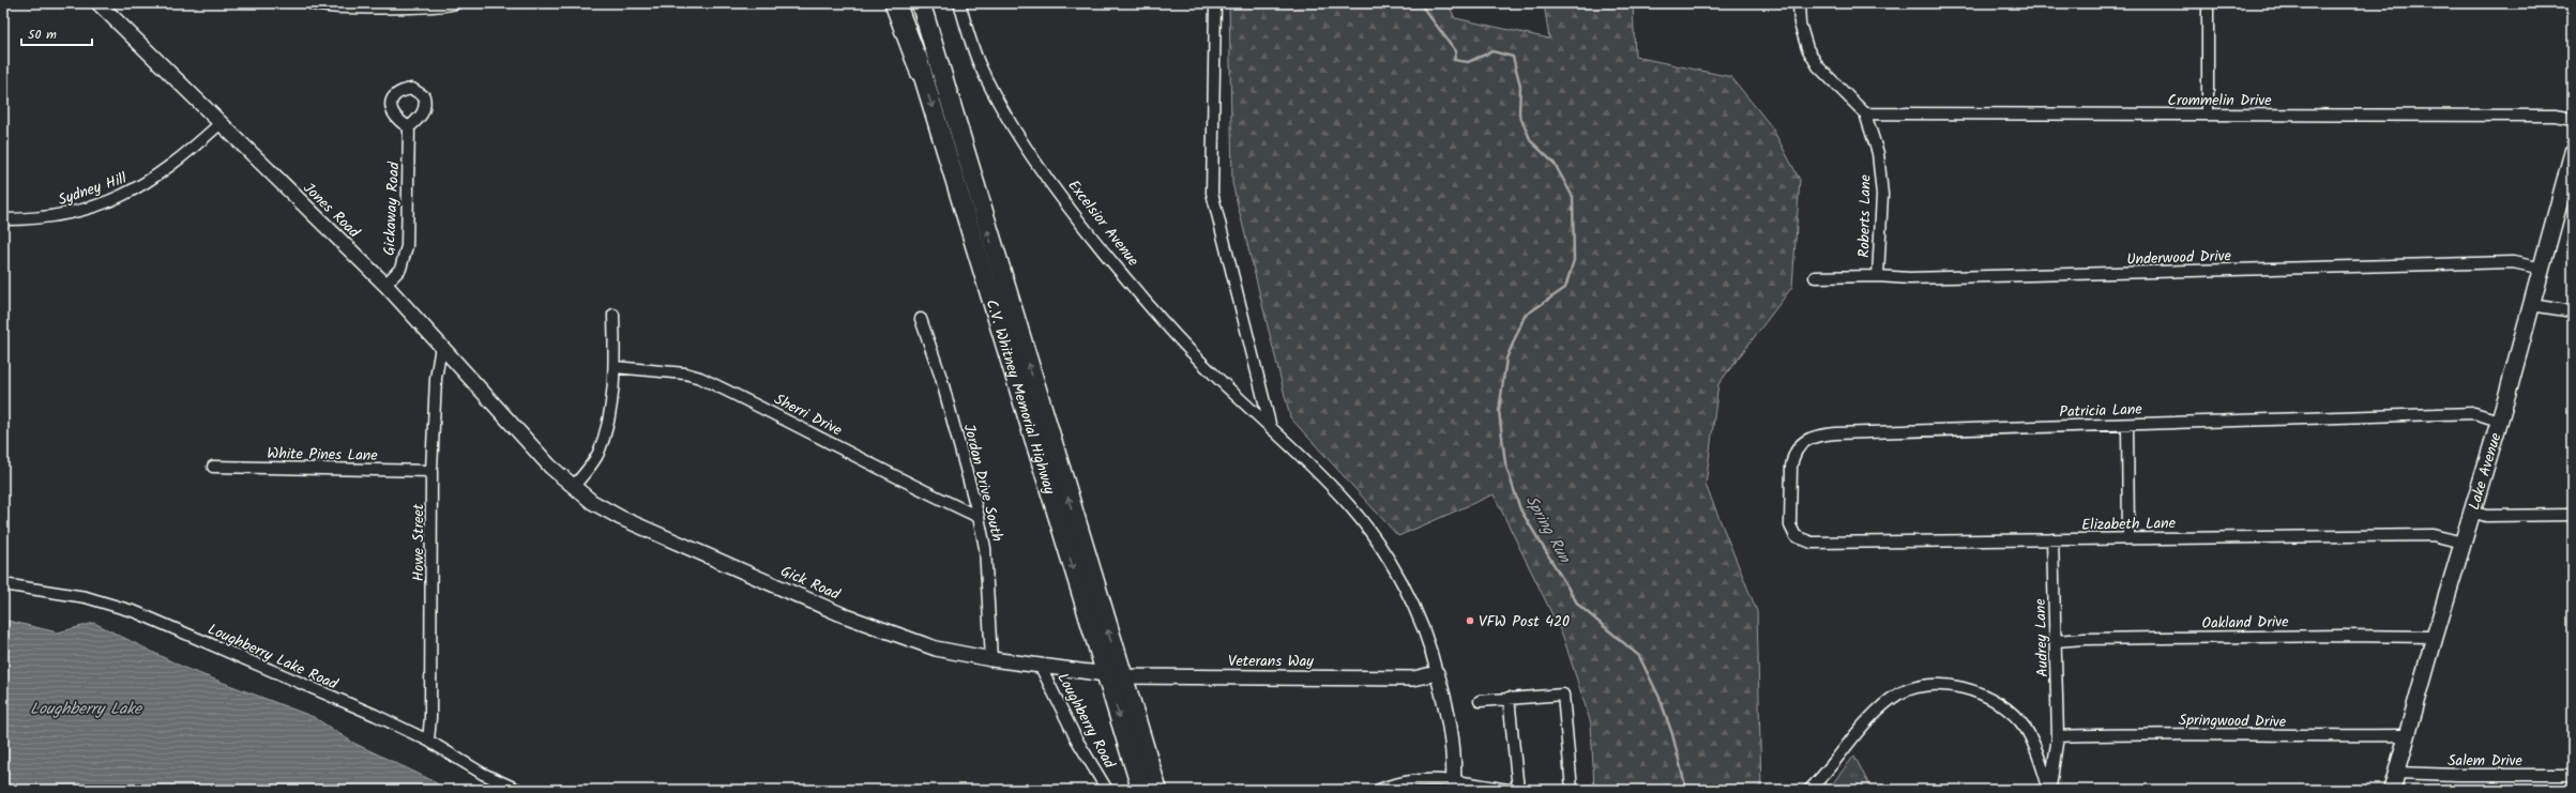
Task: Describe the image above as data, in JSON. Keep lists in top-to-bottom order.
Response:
{
  "streets": {
    "highway": ["C.V. Whitney Memorial Highway"],
    "main road": ["Lake Avenue"],
    "street": [
      "Crommelin Drive",
      "Sydney Hill",
      "Gickaway Road",
      "Jones Road",
      "Roberts Lane",
      "Excelsior Avenue",
      "Underwood Drive",
      "Patricia Lane",
      "Sherri Drive",
      "White Pines Lane",
      "Jordan Drive South",
      "Elizabeth Lane",
      "Howe Street",
      "Gick Road",
      "Oakland Drive",
      "Audrey Lane",
      "Loughberry Lake Road",
      "Veterans Way",
      "Loughberry Road",
      "Springwood Drive",
      "Salem Drive"
    ]
  },
  "crossings": [
    ["Crommelin Drive", "Roberts Lane"],
    ["Sydney Hill", "Jones Road"],
    ["Gickaway Road", "Jones Road"],
    ["Jones Road", "Howe Street"],
    ["Jones Road", "Gick Road"],
    ["Roberts Lane", "Underwood Drive"],
    ["Excelsior Avenue", "Veterans Way"],
    ["Underwood Drive", "Lake Avenue"],
    ["C.V. Whitney Memorial Highway", "Gick Road"],
    ["C.V. Whitney Memorial Highway", "Veterans Way"],
    ["Patricia Lane", "Lake Avenue"],
    ["Patricia Lane", "Elizabeth Lane"],
    ["Sherri Drive", "Jordan Drive South"],
    ["White Pines Lane", "Howe Street"],
    ["Lake Avenue", "Elizabeth Lane"],
    ["Lake Avenue", "Oakland Drive"],
    ["Lake Avenue", "Springwood Drive"],
    ["Lake Avenue", "Salem Drive"],
    ["Jordan Drive South", "Gick Road"],
    ["Elizabeth Lane", "Audrey Lane"],
    ["Howe Street", "Loughberry Lake Road"],
    ["Gick Road", "Veterans Way"],
    ["Gick Road", "Loughberry Road"],
    ["Oakland Drive", "Audrey Lane"],
    ["Audrey Lane", "Springwood Drive"]
  ],
  "water": ["Spring Run", "Loughberry Lake"],
  "places": ["VFW Post 420"],
  "scale_bar": "50 m"
}
